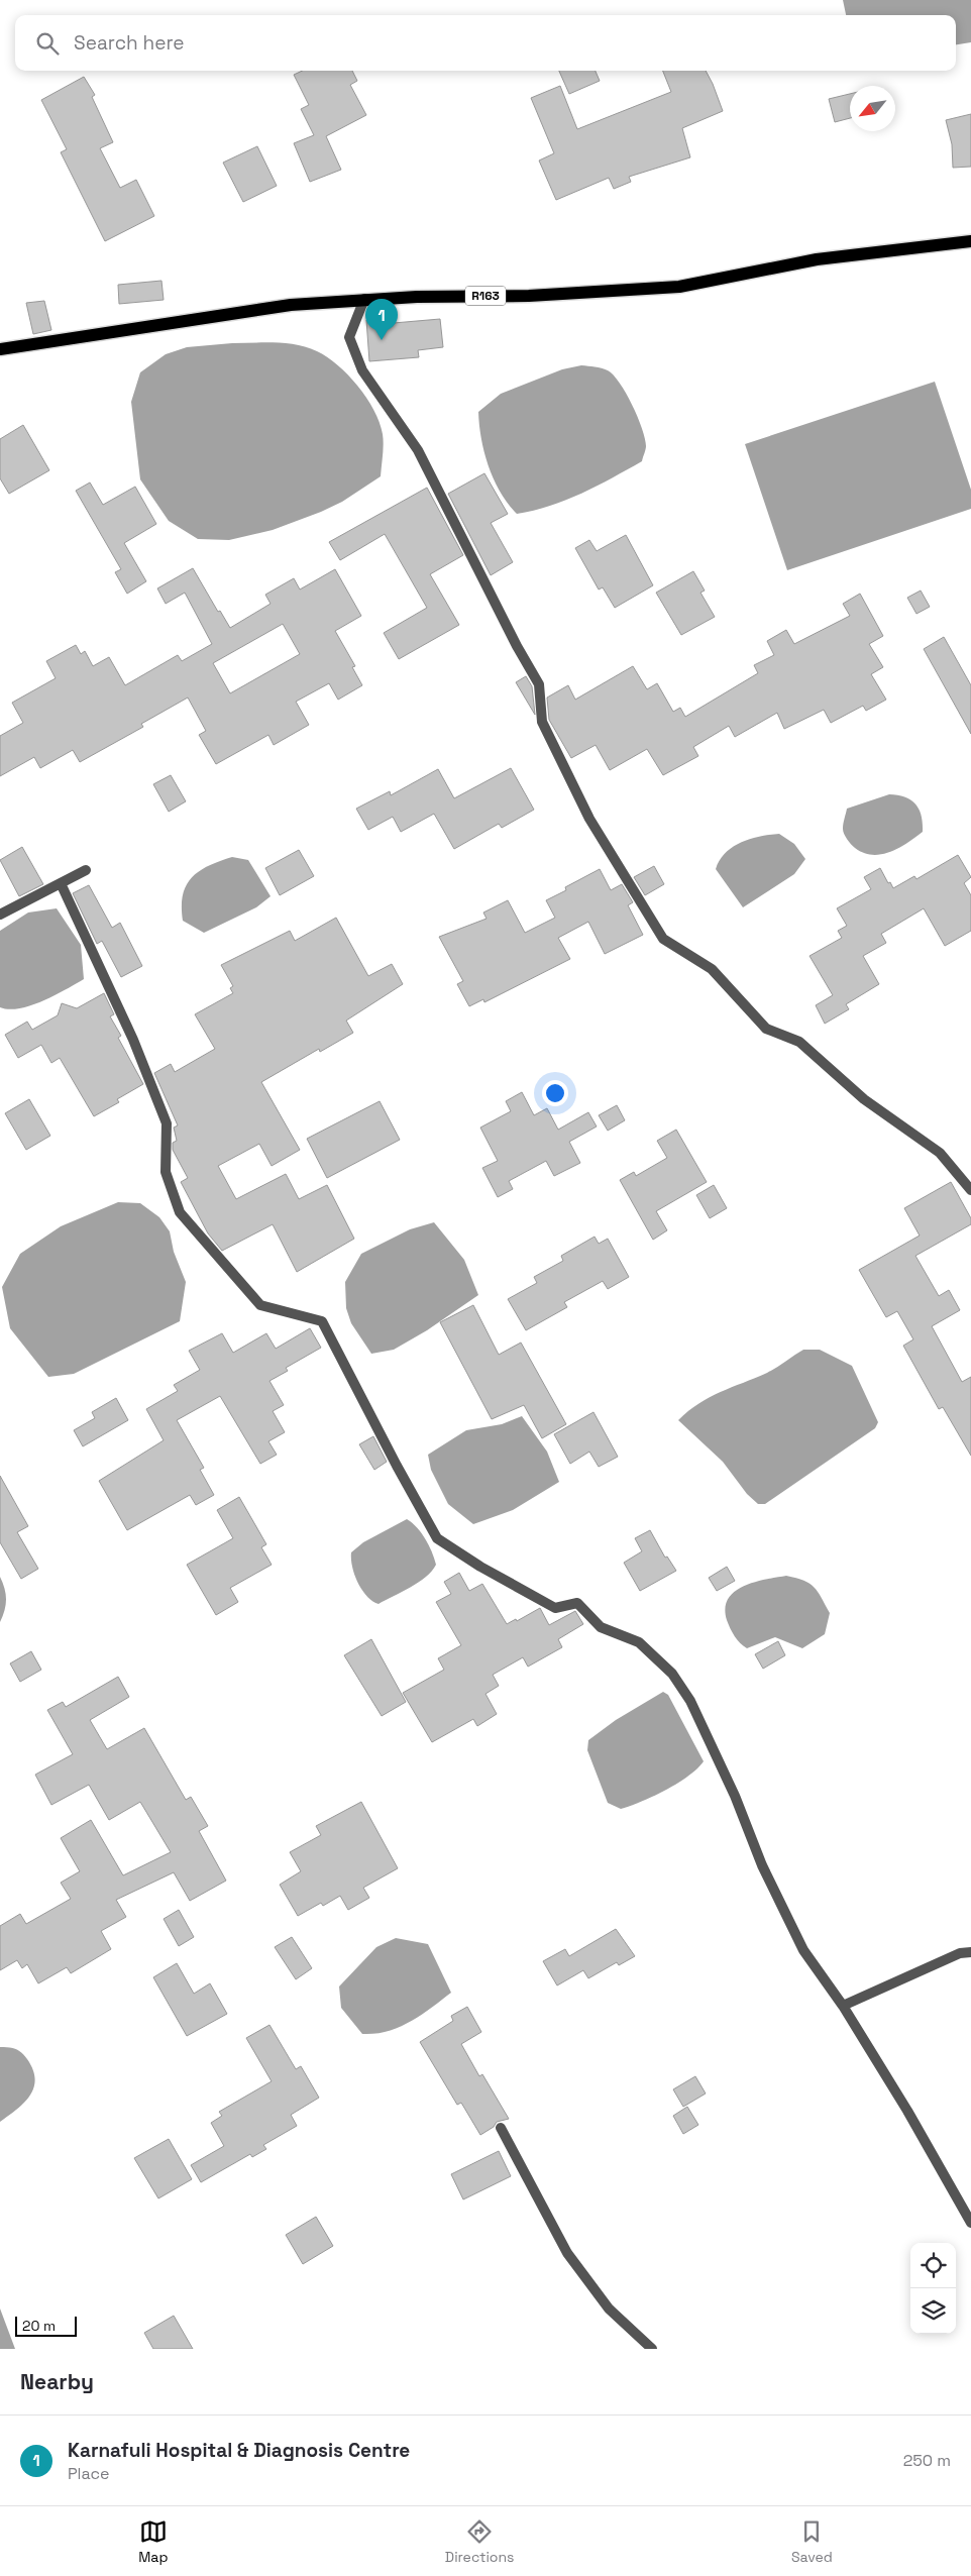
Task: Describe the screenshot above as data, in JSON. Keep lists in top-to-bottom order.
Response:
{
  "streets": {
    "main road": ["R163"]
  },
  "scale_bar": "20 m",
  "north": "bottom left",
  "page": {
    "search": "Search here",
    "pins": "1",
    "scale": "20 m",
    "heading": "Nearby",
    "list": [
      {
        "mark": "1",
        "name": "Karnafuli Hospital & Diagnosis Centre",
        "note": "Place",
        "value": "250 m"
      }
    ],
    "nav": ["Map", "Directions", "Saved"]
  }
}
